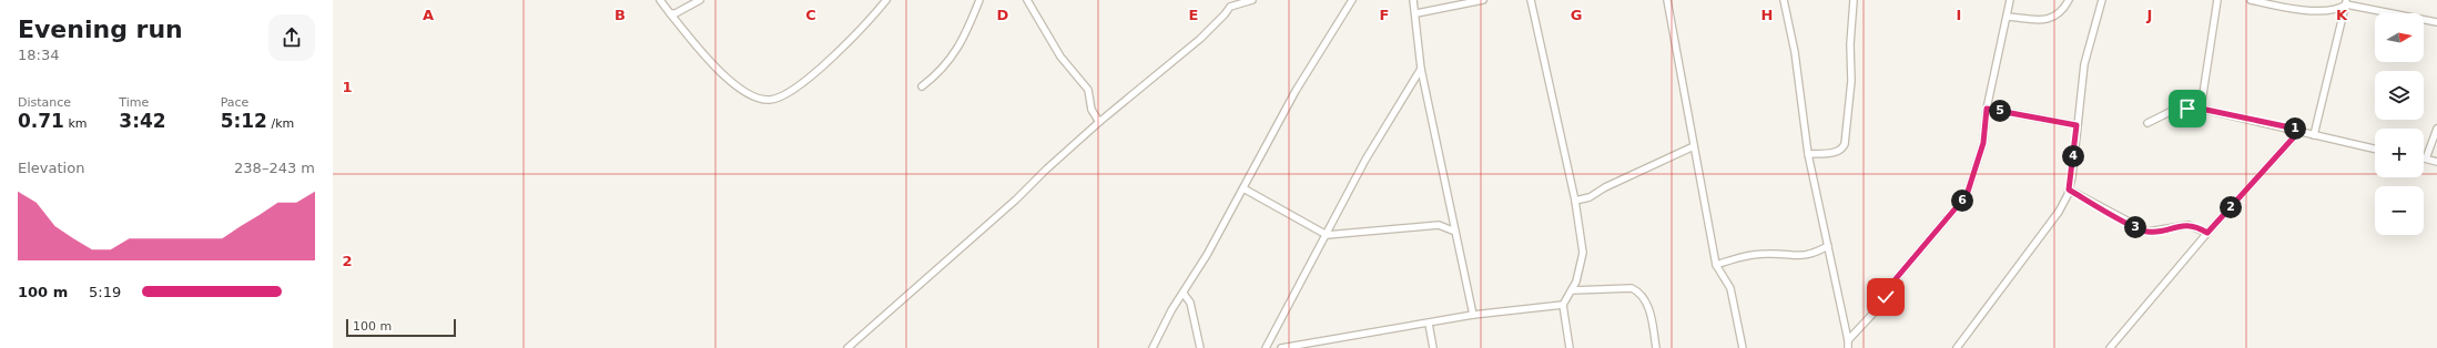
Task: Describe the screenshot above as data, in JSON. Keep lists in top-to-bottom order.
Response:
{
  "scale_bar": "100 m",
  "north": "right",
  "page": {
    "heading": ["Evening run", "18:34"],
    "map_buttons": ["+", "−"],
    "stats": [
      ["Distance", "0.71 km"],
      ["Time", "3:42"],
      ["Pace", "5:12 /km"]
    ],
    "pins": [
      "5",
      "1",
      "4",
      "6",
      "2",
      "3"
    ],
    "chart": ["Elevation", "238–243 m"],
    "list": [
      {
        "name": "100 m",
        "note": "5:19"
      }
    ],
    "scale": "100 m"
  },
  "grid": {
    "columns": [
      "A",
      "B",
      "C",
      "D",
      "E",
      "F",
      "G",
      "H",
      "I",
      "J",
      "K"
    ],
    "rows": ["1", "2"]
  }
}
